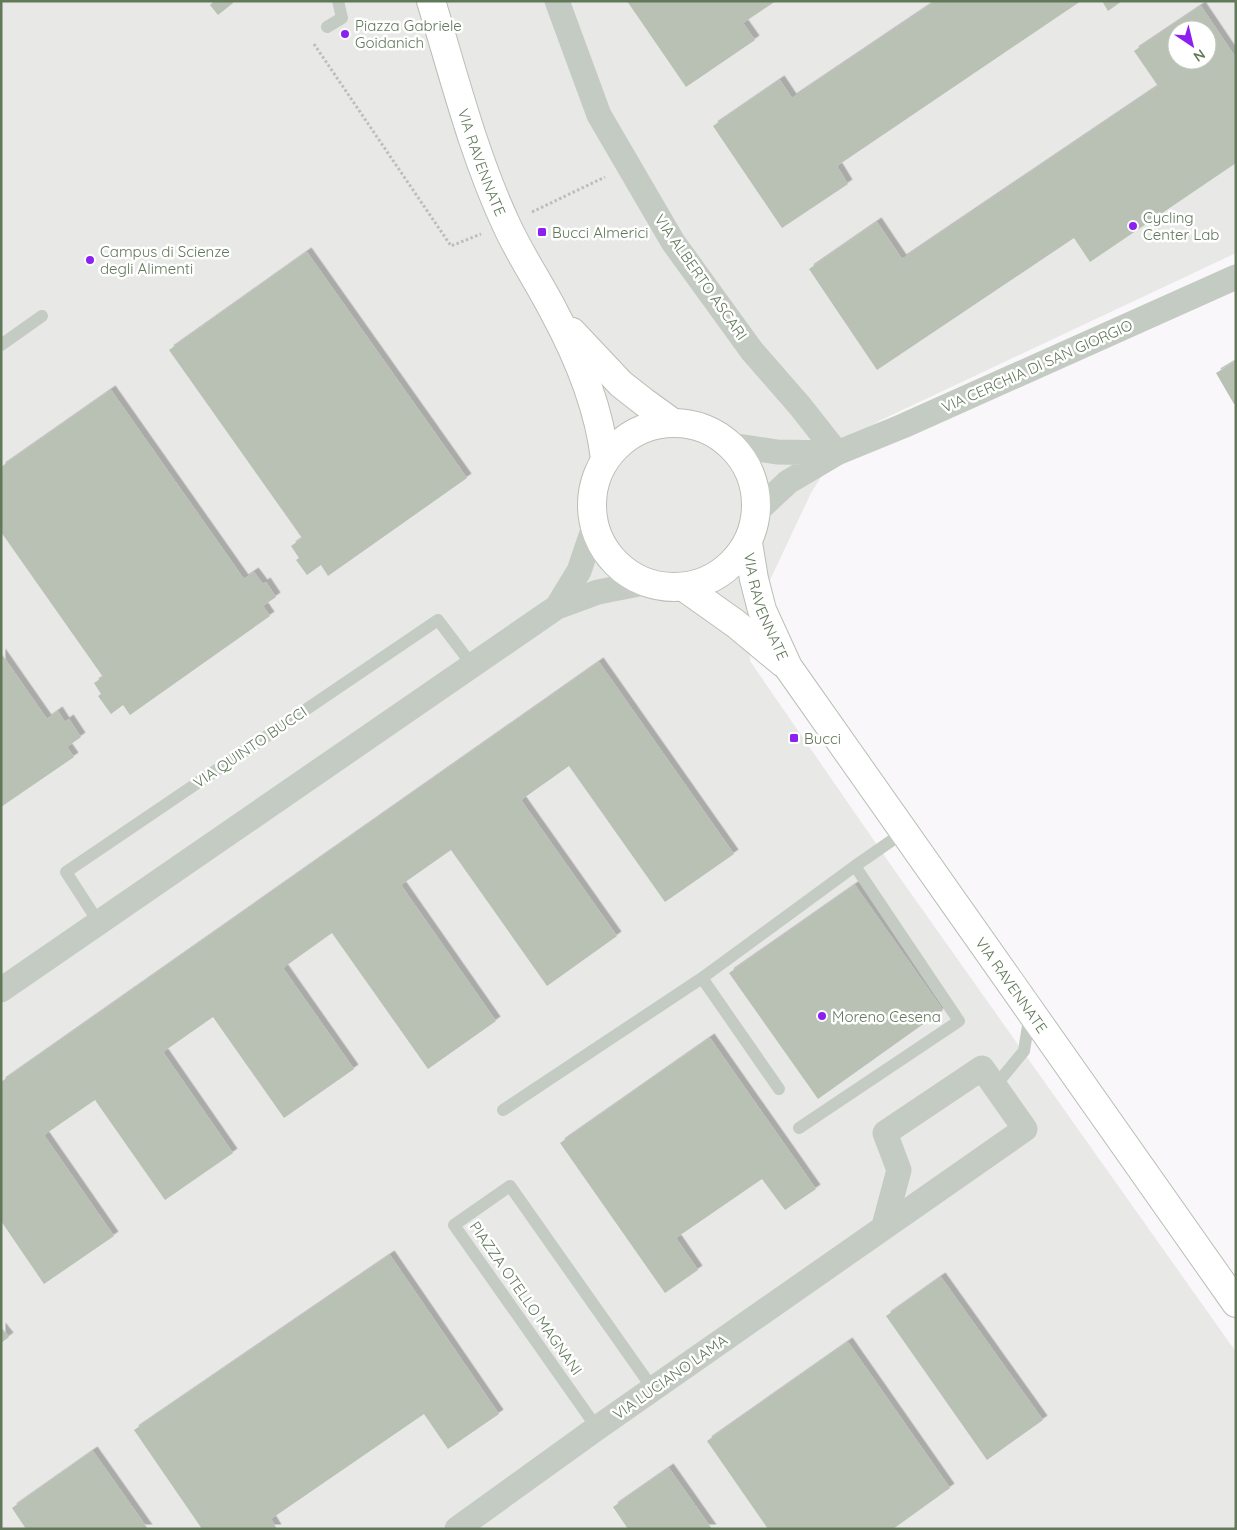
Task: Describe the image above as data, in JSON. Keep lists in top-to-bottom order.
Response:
{
  "streets": {
    "main road": ["VIA RAVENNATE"],
    "street": ["VIA ALBERTO ASCARI", "VIA CERCHIA DI SAN GIORGIO", "VIA LUCIANO LAMA"],
    "lane": ["VIA QUINTO BUCCI", "PIAZZA OTELLO MAGNANI"]
  },
  "crossings": [
    ["VIA RAVENNATE", "VIA CERCHIA DI SAN GIORGIO"],
    ["VIA ALBERTO ASCARI", "VIA CERCHIA DI SAN GIORGIO"],
    ["PIAZZA OTELLO MAGNANI", "VIA LUCIANO LAMA"]
  ],
  "places": {
    "other": [
      "Piazza Gabriele Goidanich",
      "Cycling Center Lab",
      "Campus di Scienze degli Alimenti",
      "Moreno Cesena"
    ],
    "transit": ["Bucci Almerici", "Bucci"]
  },
  "north": "bottom right"
}
